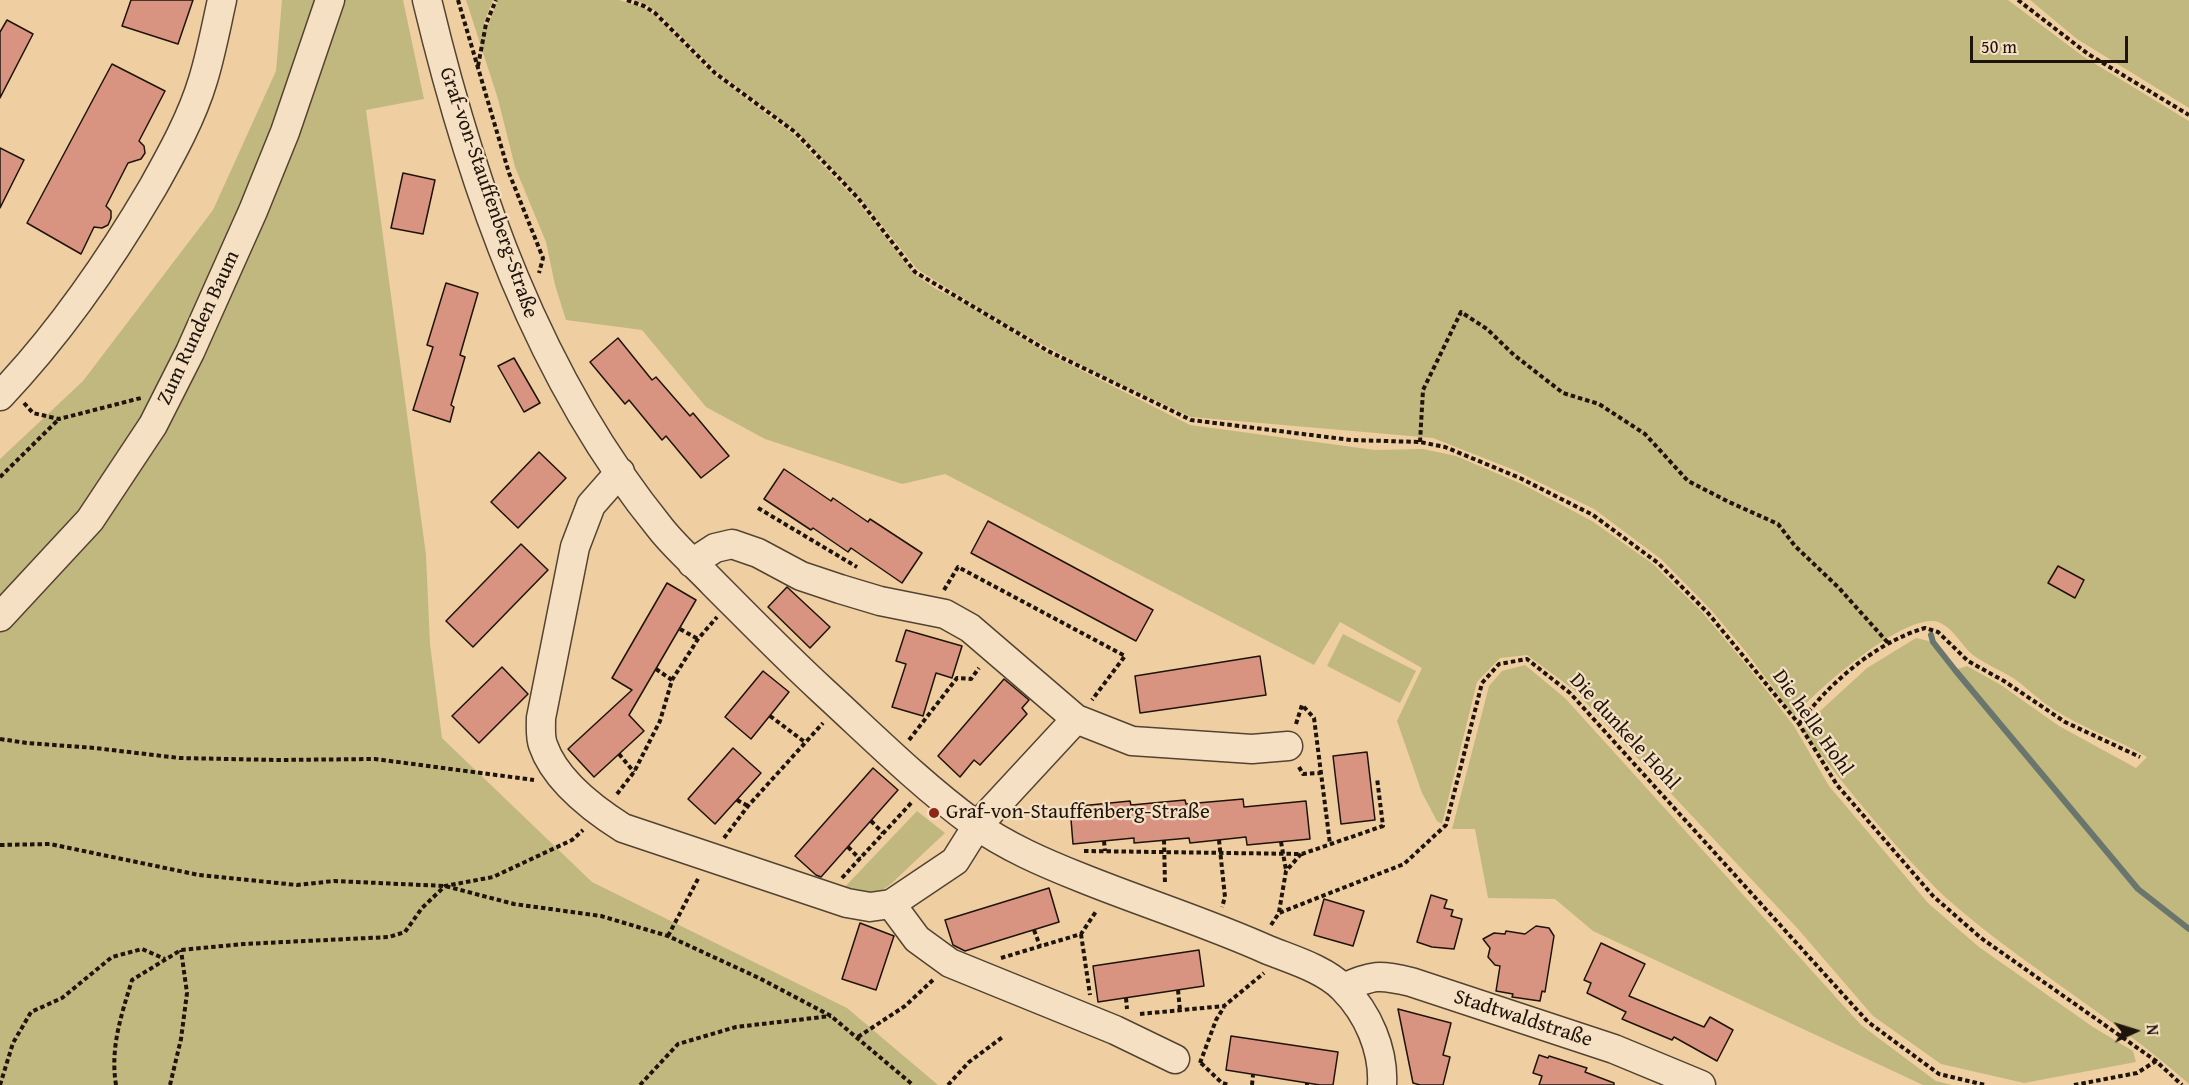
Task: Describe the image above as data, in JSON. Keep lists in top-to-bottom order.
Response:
{
  "streets": {
    "street": ["Graf-von-Stauffenberg-Straße", "Zum Runden Baum", "Stadtwaldstraße"],
    "path": ["Die helle Hohl", "Die dunkele Hohl"]
  },
  "crossings": [
    ["Graf-von-Stauffenberg-Straße", "Stadtwaldstraße"]
  ],
  "places": ["Graf-von-Stauffenberg-Straße"],
  "scale_bar": "50 m",
  "north": "right"
}
